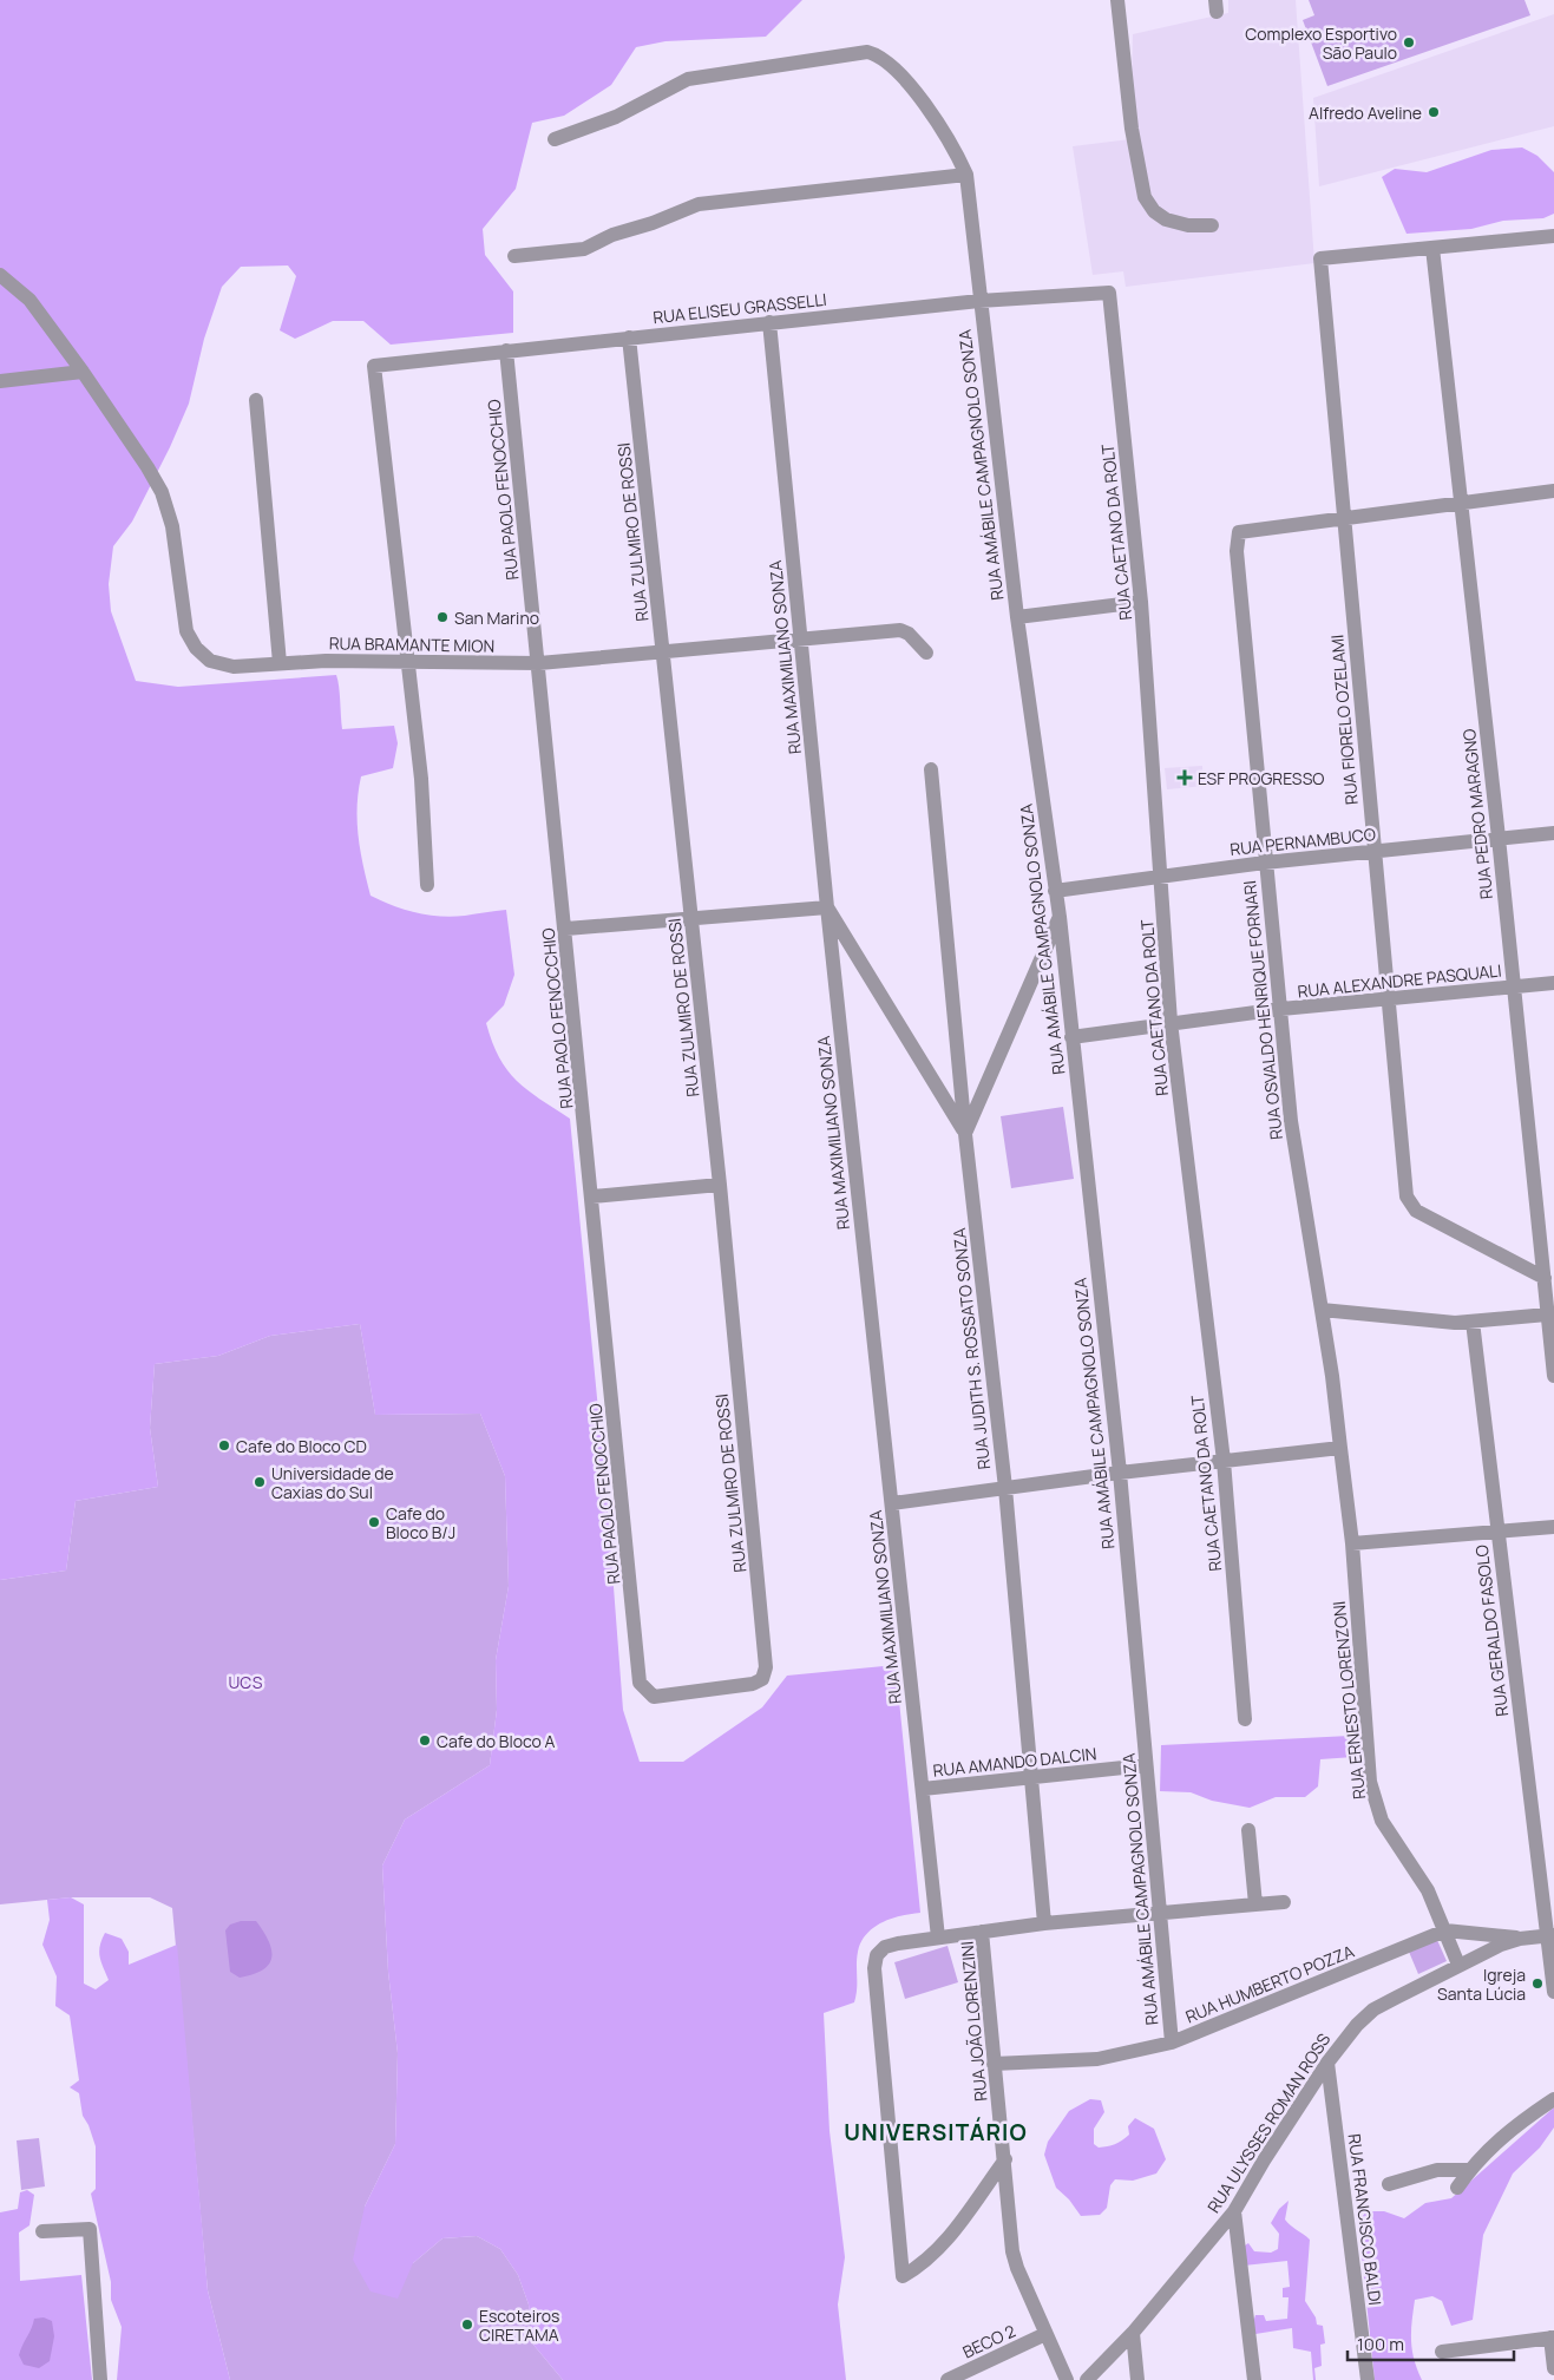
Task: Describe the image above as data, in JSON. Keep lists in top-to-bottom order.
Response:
{
  "streets": {
    "street": [
      "RUA ELISEU GRASSELLI",
      "RUA AMÁBILE CAMPAGNOLO SONZA",
      "RUA PAOLO FENOCCHIO",
      "RUA ZULMIRO DE ROSSI",
      "RUA CAETANO DA ROLT",
      "RUA BRAMANTE MION",
      "RUA MAXIMILIANO SONZA",
      "RUA FIORELO OZELAMI",
      "RUA PEDRO MARAGNO",
      "RUA PERNAMBUCO",
      "RUA ALEXANDRE PASQUALI",
      "RUA OSVALDO HENRIQUE FORNARI",
      "RUA JUDITH S. ROSSATO SONZA",
      "RUA GERALDO FASOLO",
      "RUA ERNESTO LORENZONI",
      "RUA AMANDO DALCIN",
      "RUA HUMBERTO POZZA",
      "RUA JOÃO LORENZINI",
      "RUA ULYSSES ROMAN ROSS",
      "RUA FRANCISCO BALDI",
      "BECO 2"
    ]
  },
  "crossings": [
    ["RUA ELISEU GRASSELLI", "RUA AMÁBILE CAMPAGNOLO SONZA"],
    ["RUA ELISEU GRASSELLI", "RUA PAOLO FENOCCHIO"],
    ["RUA ELISEU GRASSELLI", "RUA ZULMIRO DE ROSSI"],
    ["RUA ELISEU GRASSELLI", "RUA CAETANO DA ROLT"],
    ["RUA ELISEU GRASSELLI", "RUA BRAMANTE MION"],
    ["RUA ELISEU GRASSELLI", "RUA MAXIMILIANO SONZA"],
    ["RUA AMÁBILE CAMPAGNOLO SONZA", "RUA PERNAMBUCO"],
    ["RUA AMÁBILE CAMPAGNOLO SONZA", "RUA ALEXANDRE PASQUALI"],
    ["RUA AMÁBILE CAMPAGNOLO SONZA", "RUA AMANDO DALCIN"],
    ["RUA AMÁBILE CAMPAGNOLO SONZA", "RUA HUMBERTO POZZA"],
    ["RUA PAOLO FENOCCHIO", "RUA ZULMIRO DE ROSSI"],
    ["RUA PAOLO FENOCCHIO", "RUA BRAMANTE MION"],
    ["RUA ZULMIRO DE ROSSI", "RUA BRAMANTE MION"],
    ["RUA CAETANO DA ROLT", "RUA PERNAMBUCO"],
    ["RUA CAETANO DA ROLT", "RUA ALEXANDRE PASQUALI"],
    ["RUA BRAMANTE MION", "RUA MAXIMILIANO SONZA"],
    ["RUA MAXIMILIANO SONZA", "RUA AMANDO DALCIN"],
    ["RUA FIORELO OZELAMI", "RUA PEDRO MARAGNO"],
    ["RUA FIORELO OZELAMI", "RUA PERNAMBUCO"],
    ["RUA FIORELO OZELAMI", "RUA ALEXANDRE PASQUALI"],
    ["RUA FIORELO OZELAMI", "RUA OSVALDO HENRIQUE FORNARI"],
    ["RUA PEDRO MARAGNO", "RUA PERNAMBUCO"],
    ["RUA PEDRO MARAGNO", "RUA ALEXANDRE PASQUALI"],
    ["RUA PERNAMBUCO", "RUA OSVALDO HENRIQUE FORNARI"],
    ["RUA ALEXANDRE PASQUALI", "RUA OSVALDO HENRIQUE FORNARI"],
    ["RUA OSVALDO HENRIQUE FORNARI", "RUA ERNESTO LORENZONI"],
    ["RUA JUDITH S. ROSSATO SONZA", "RUA AMANDO DALCIN"],
    ["RUA ERNESTO LORENZONI", "RUA HUMBERTO POZZA"],
    ["RUA ERNESTO LORENZONI", "RUA ULYSSES ROMAN ROSS"],
    ["RUA HUMBERTO POZZA", "RUA JOÃO LORENZINI"],
    ["RUA HUMBERTO POZZA", "RUA ULYSSES ROMAN ROSS"],
    ["RUA JOÃO LORENZINI", "BECO 2"],
    ["RUA ULYSSES ROMAN ROSS", "RUA FRANCISCO BALDI"]
  ],
  "districts": ["UNIVERSITÁRIO"],
  "parks": ["UCS"],
  "places": {
    "other": [
      "Complexo Esportivo São Paulo",
      "Alfredo Aveline",
      "San Marino",
      "Cafe do Bloco CD",
      "Universidade de Caxias do Sul",
      "Cafe do Bloco B/J",
      "Cafe do Bloco A",
      "Igreja Santa Lúcia",
      "Escoteiros CIRETAMA"
    ],
    "health": ["ESF PROGRESSO"]
  },
  "scale_bar": "100 m"
}
